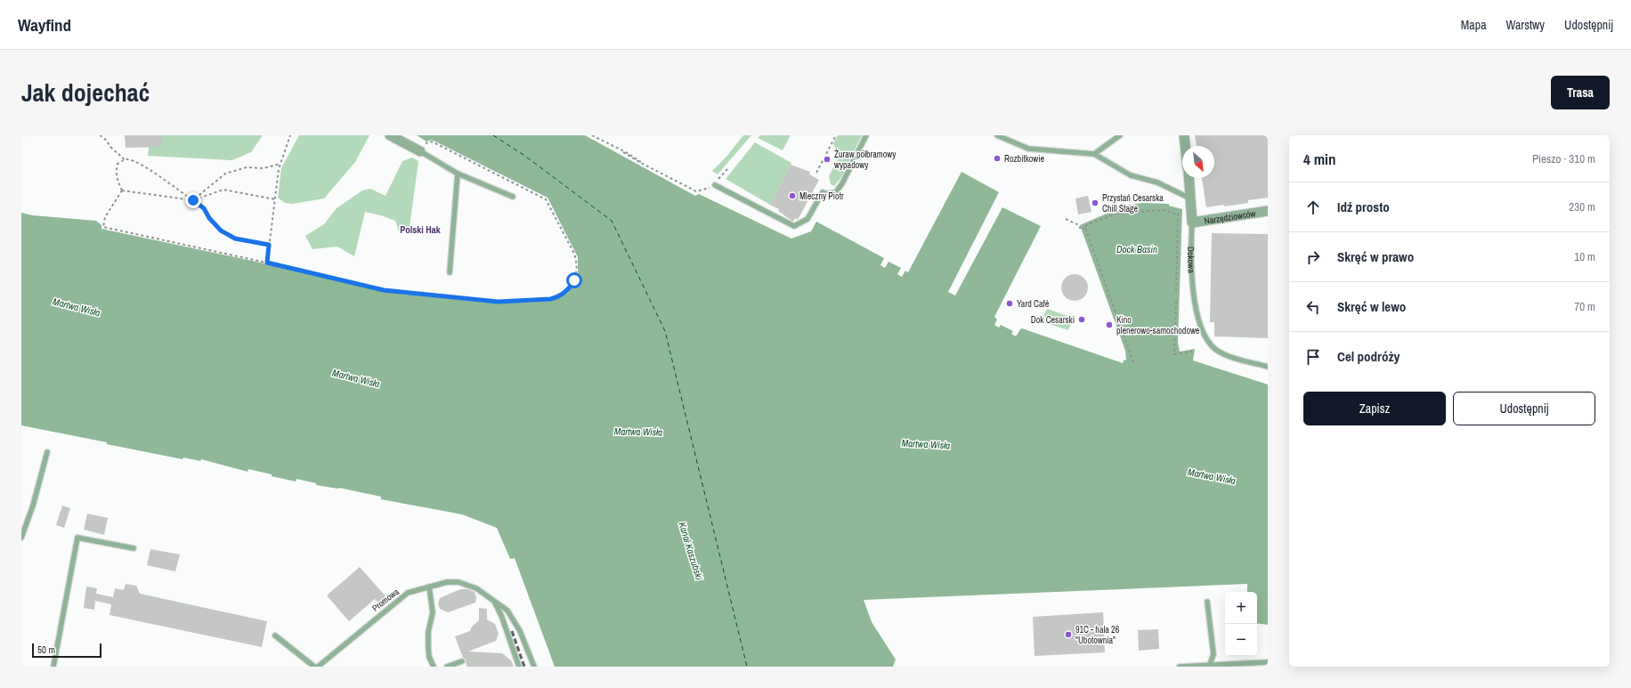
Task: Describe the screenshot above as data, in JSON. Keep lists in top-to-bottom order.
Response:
{
  "streets": {
    "street": ["Narzędziowców", "Dokowa"],
    "lane": ["Promowa"]
  },
  "crossings": [
    ["Narzędziowców", "Dokowa"]
  ],
  "districts": ["Polski Hak"],
  "water": ["Dock Basin", "Martwa Wisła", "Kanał Kaszubski"],
  "places": [
    "Rozbitkowie",
    "Żuraw półbramowy wypadowy",
    "Mleczny Piotr",
    "Przystań Cesarska Chill Stage",
    "Yard Café",
    "Dok Cesarski",
    "Kino plenerowo-samochodowe",
    "91C - hala 26 \"Ubotownia\""
  ],
  "scale_bar": "50 m",
  "north": "bottom right",
  "page": {
    "header": "Wayfind",
    "nav": ["Mapa", "Warstwy", "Udostępnij"],
    "title": "Jak dojechać",
    "buttons": [
      "Trasa",
      ["Zapisz", "Udostępnij"]
    ],
    "heading": ["4 min", "Pieszo · 310 m"],
    "list": [
      ["Idź prosto", "230 m"],
      ["Skręć w prawo", "10 m"],
      ["Skręć w lewo", "70 m"],
      "Cel podróży"
    ],
    "map_buttons": ["+", "−"],
    "scale": "50 m"
  }
}
